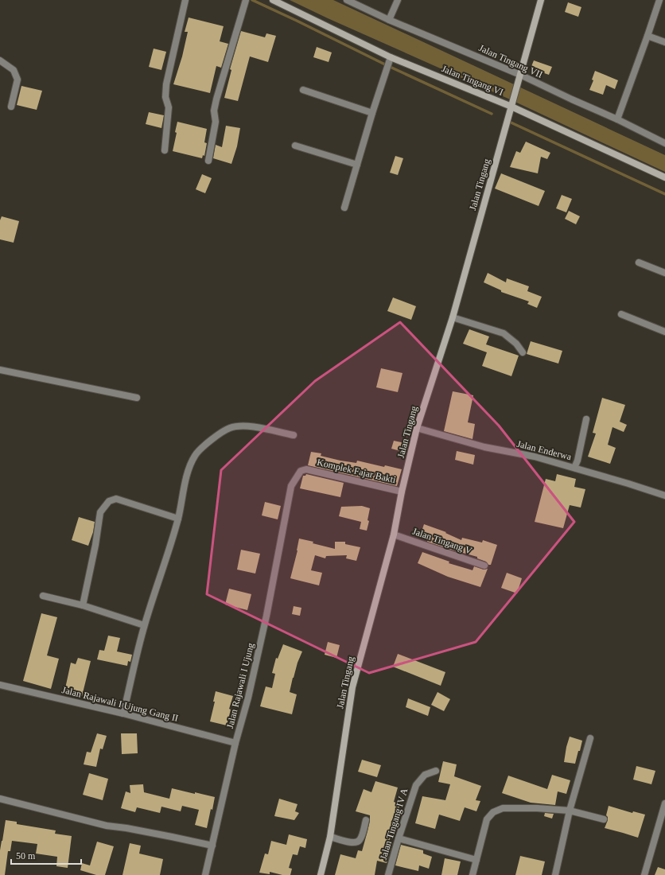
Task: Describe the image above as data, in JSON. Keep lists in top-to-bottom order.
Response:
{
  "streets": {
    "main road": ["Jalan Tingang VI", "Jalan Tingang"],
    "street": [
      "Jalan Tingang VII",
      "Jalan Enderwa",
      "Komplek Fajar Bakti",
      "Jalan Tingang V",
      "Jalan Rajawali I Ujung",
      "Jalan Rajawali I Ujung Gang II",
      "Jalan Tingang IV A"
    ]
  },
  "crossings": [
    ["Jalan Tingang VII", "Jalan Tingang"],
    ["Jalan Tingang VI", "Jalan Tingang"],
    ["Jalan Tingang", "Jalan Enderwa"],
    ["Jalan Tingang", "Komplek Fajar Bakti"],
    ["Jalan Tingang", "Jalan Tingang V"],
    ["Komplek Fajar Bakti", "Jalan Rajawali I Ujung"],
    ["Jalan Rajawali I Ujung", "Jalan Rajawali I Ujung Gang II"]
  ],
  "scale_bar": "50 m"
}
